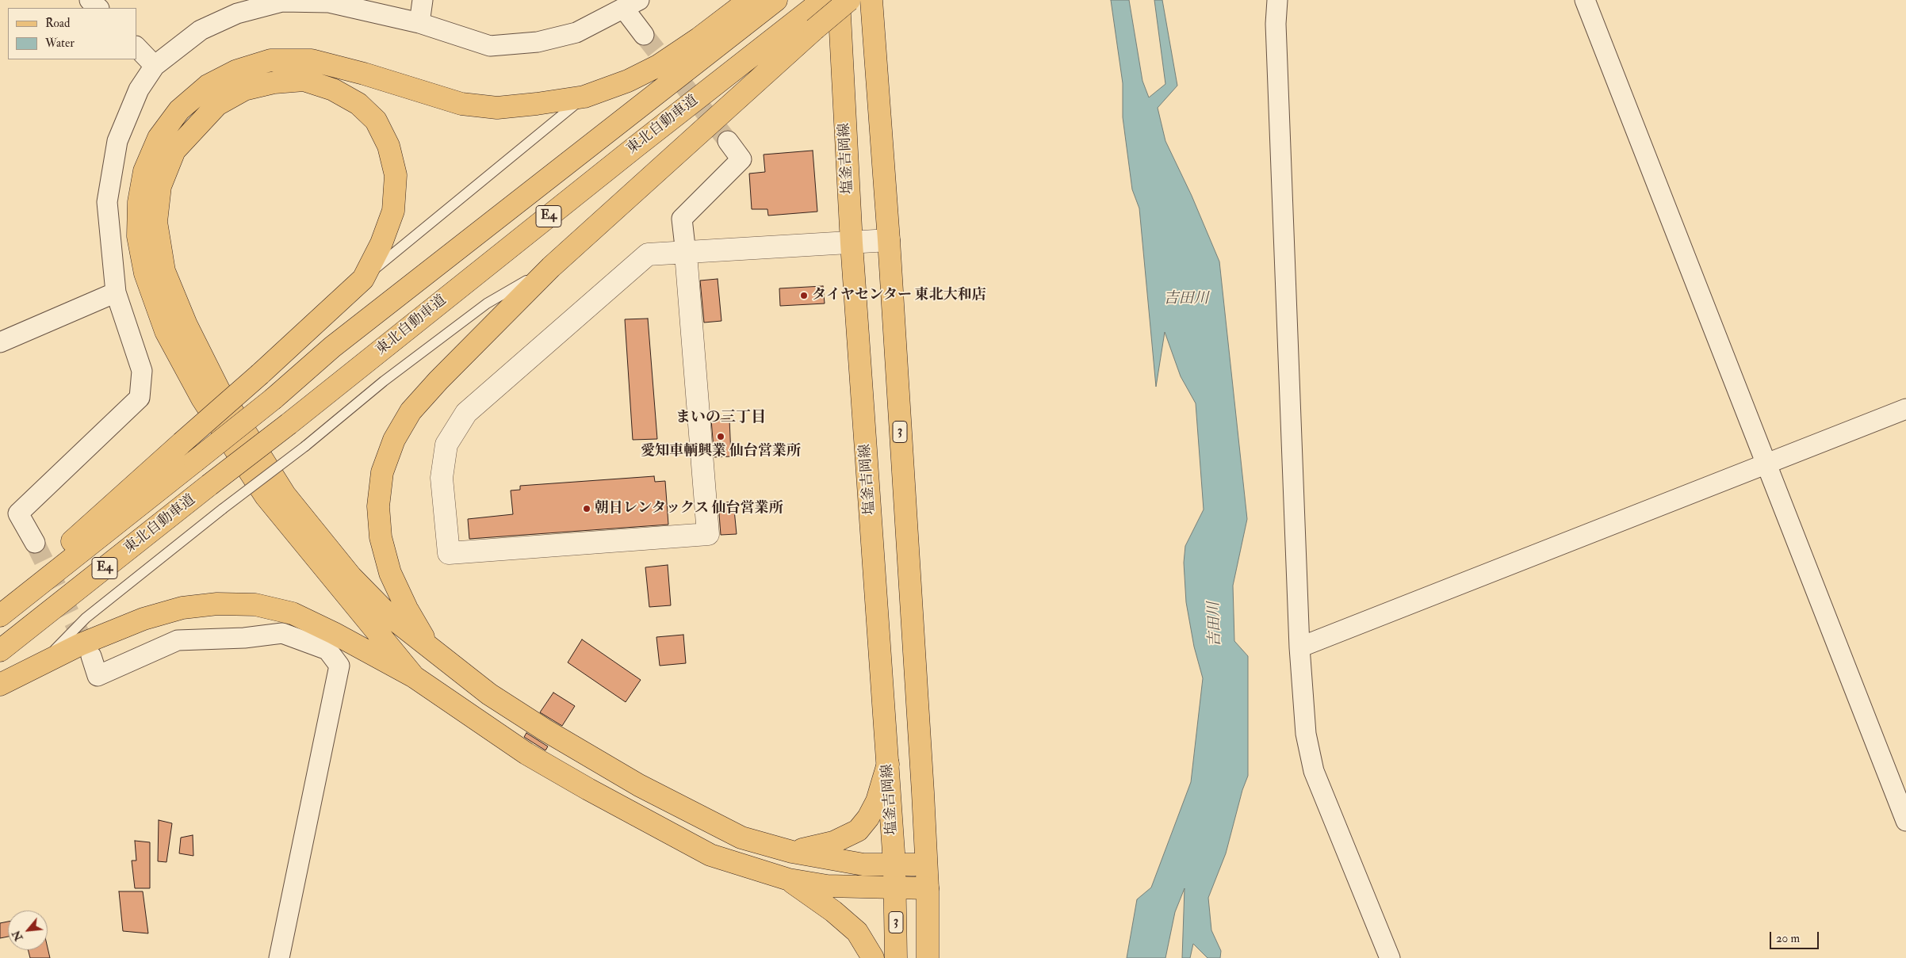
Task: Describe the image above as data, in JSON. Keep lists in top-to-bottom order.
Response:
{
  "streets": {
    "main road": [
      "東北自動車道",
      "塩釜吉岡線",
      "E4",
      "3"
    ]
  },
  "districts": ["まいの三丁目"],
  "water": ["吉田川"],
  "places": ["タイヤセンター 東北大和店", "愛知車輌興業 仙台営業所", "朝日レンタックス 仙台営業所"],
  "legend": ["Road", "Water"],
  "scale_bar": "20 m",
  "north": "bottom left"
}
